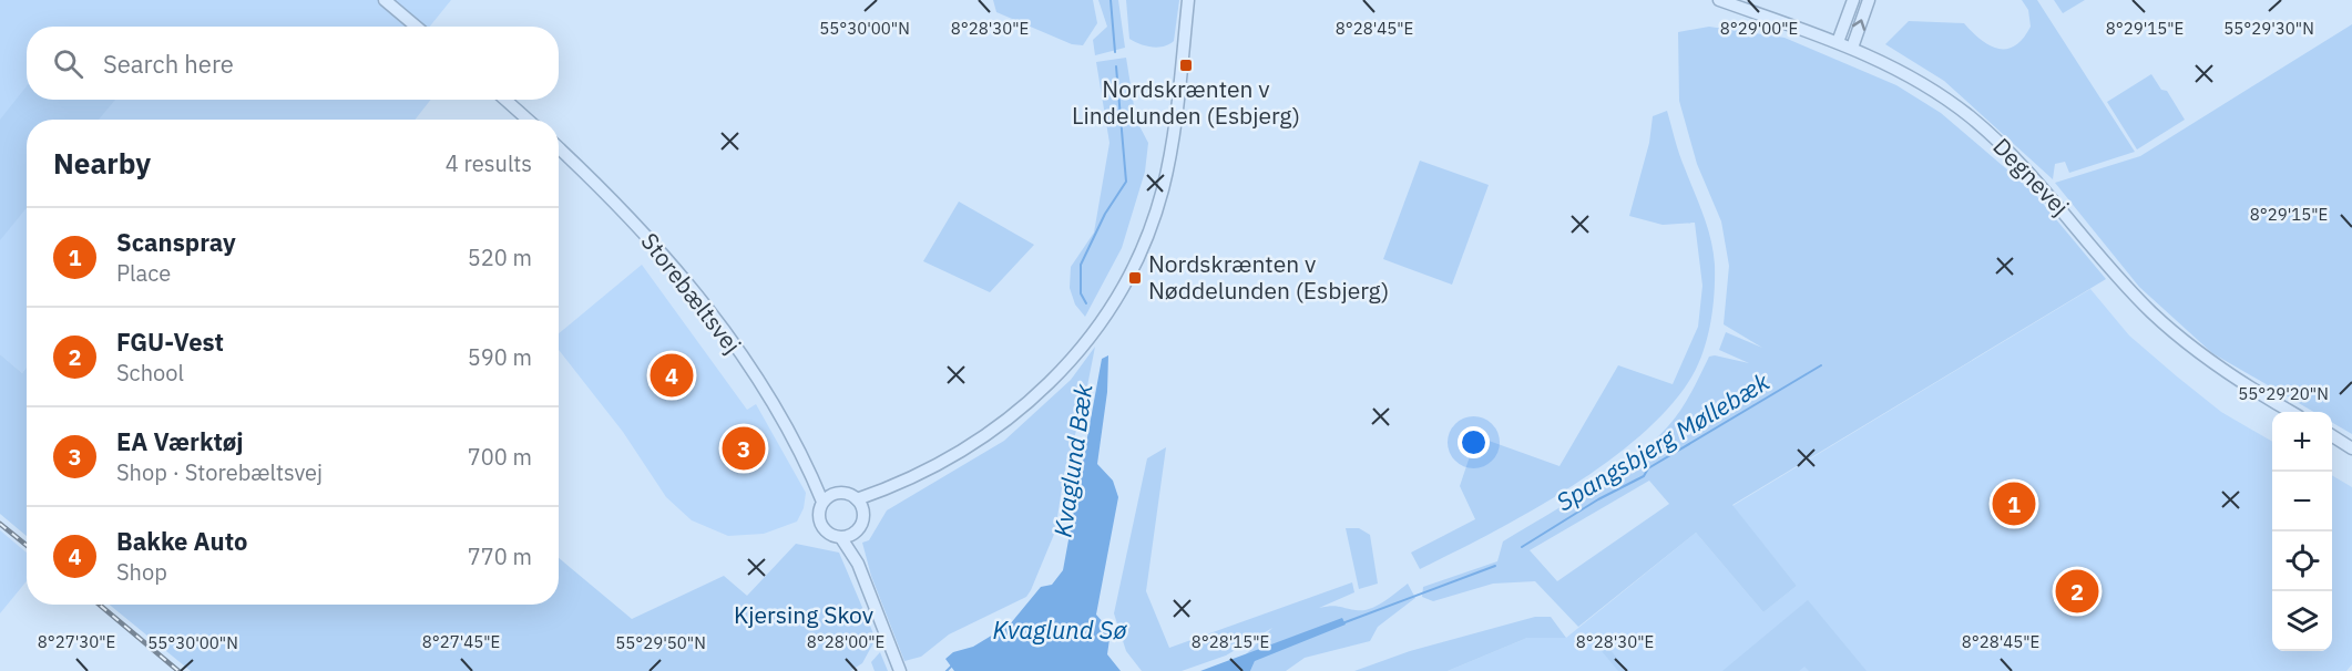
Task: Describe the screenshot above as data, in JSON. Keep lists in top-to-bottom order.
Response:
{
  "streets": {
    "street": ["Degnevej", "Storebæltsvej"]
  },
  "water": ["Spangsbjerg Møllebæk", "Kvaglund Bæk", "Kvaglund Sø"],
  "parks": ["Kjersing Skov"],
  "places": {
    "transit": ["Nordskrænten v Lindelunden (Esbjerg)", "Nordskrænten v Nøddelunden (Esbjerg)"]
  },
  "page": {
    "search": "Search here",
    "heading": ["Nearby", "4 results"],
    "list": [
      {
        "mark": "1",
        "name": "Scanspray",
        "note": "Place",
        "value": "520 m"
      },
      {
        "mark": "2",
        "name": "FGU-Vest",
        "note": "School",
        "value": "590 m"
      },
      {
        "mark": "3",
        "name": "EA Værktøj",
        "note": "Shop · Storebæltsvej",
        "value": "700 m"
      },
      {
        "mark": "4",
        "name": "Bakke Auto",
        "note": "Shop",
        "value": "770 m"
      }
    ],
    "pins": [
      "4",
      "3",
      "1",
      "2"
    ],
    "map_buttons": ["+", "−"]
  },
  "coordinates": [
    "55°30'00\"N",
    "55°29'30\"N",
    "8°28'30\"E",
    "8°28'45\"E",
    "8°29'00\"E",
    "8°29'15\"E",
    "55°29'20\"N",
    "8°27'30\"E",
    "8°27'45\"E",
    "8°28'00\"E",
    "8°28'15\"E",
    "55°29'50\"N"
  ]
}
